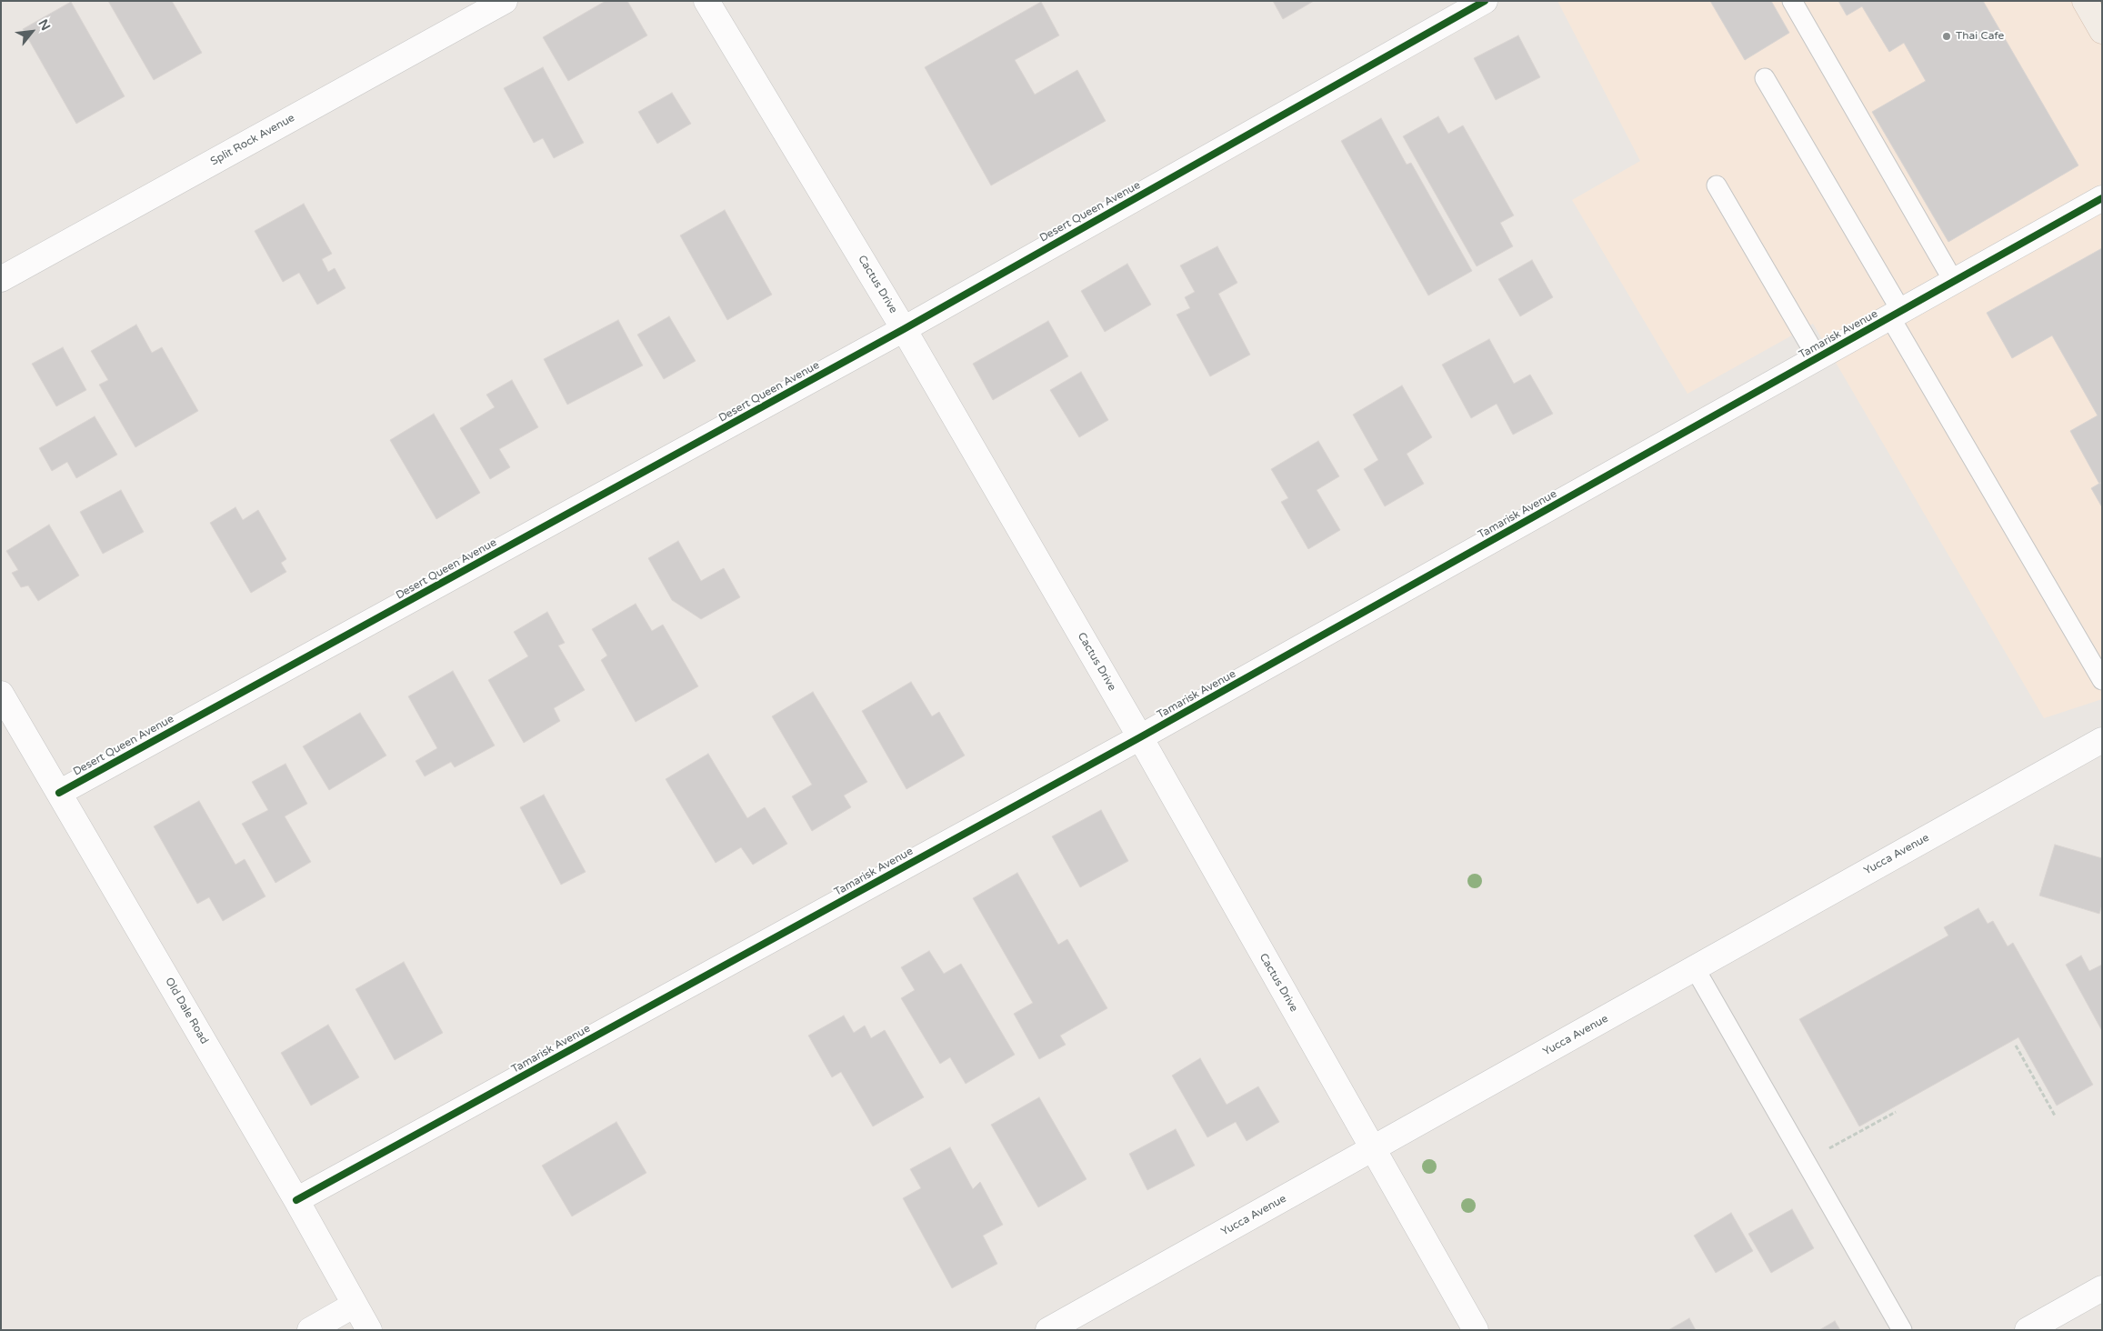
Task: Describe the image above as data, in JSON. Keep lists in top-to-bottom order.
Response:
{
  "streets": {
    "street": [
      "Split Rock Avenue",
      "Desert Queen Avenue",
      "Cactus Drive",
      "Tamarisk Avenue",
      "Yucca Avenue",
      "Old Dale Road"
    ]
  },
  "crossings": [
    ["Desert Queen Avenue", "Cactus Drive"],
    ["Desert Queen Avenue", "Old Dale Road"],
    ["Cactus Drive", "Tamarisk Avenue"],
    ["Cactus Drive", "Yucca Avenue"],
    ["Tamarisk Avenue", "Old Dale Road"]
  ],
  "places": ["Thai Cafe"],
  "north": "top right"
}
